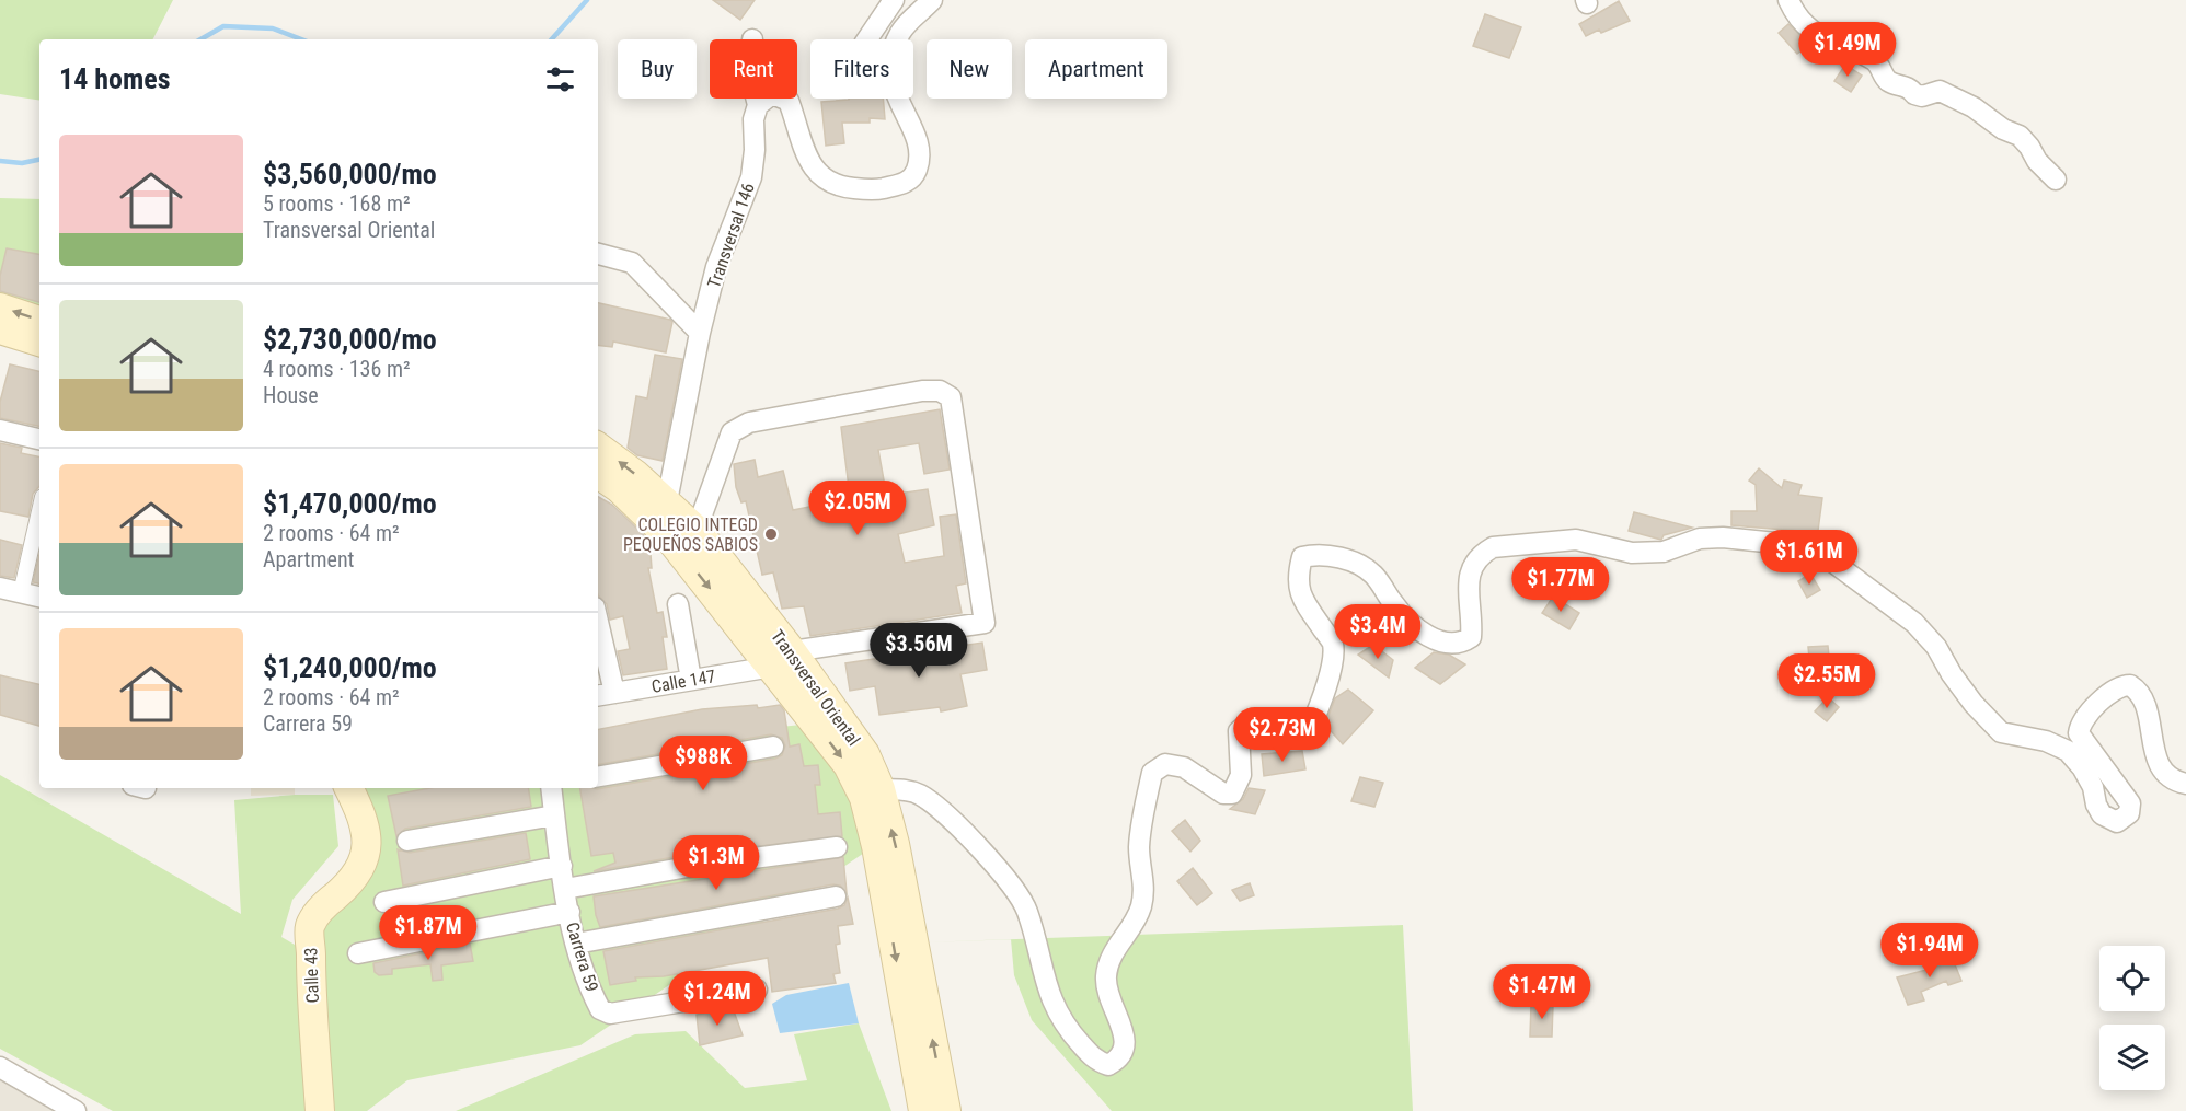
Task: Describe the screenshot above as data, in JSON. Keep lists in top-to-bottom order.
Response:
{
  "streets": {
    "main road": ["Transversal Oriental", "Calle 43"],
    "street": ["Transversal 146", "Calle 147", "Carrera 59"]
  },
  "crossings": [
    ["Transversal 146", "Transversal Oriental"],
    ["Calle 147", "Transversal Oriental"]
  ],
  "places": ["COLEGIO INTEGD PEQUEÑOS SABIOS"],
  "page": {
    "price": [
      "$1.49M",
      "$2.05M",
      "$1.61M",
      "$1.77M",
      "$3.4M",
      "$3.56M",
      "$2.55M",
      "$2.73M",
      "$988K",
      "$1.3M",
      "$1.87M",
      "$1.94M",
      "$1.47M",
      "$1.24M"
    ],
    "chip": [
      "Buy",
      "Rent",
      "Filters",
      "New",
      "Apartment"
    ],
    "heading": "14 homes",
    "list": [
      {
        "name": "$3,560,000/mo",
        "note": "5 rooms · 168 m² · Transversal Oriental"
      },
      {
        "name": "$2,730,000/mo",
        "note": "4 rooms · 136 m² · House"
      },
      {
        "name": "$1,470,000/mo",
        "note": "2 rooms · 64 m² · Apartment"
      },
      {
        "name": "$1,240,000/mo",
        "note": "2 rooms · 64 m² · Carrera 59"
      }
    ]
  }
}
